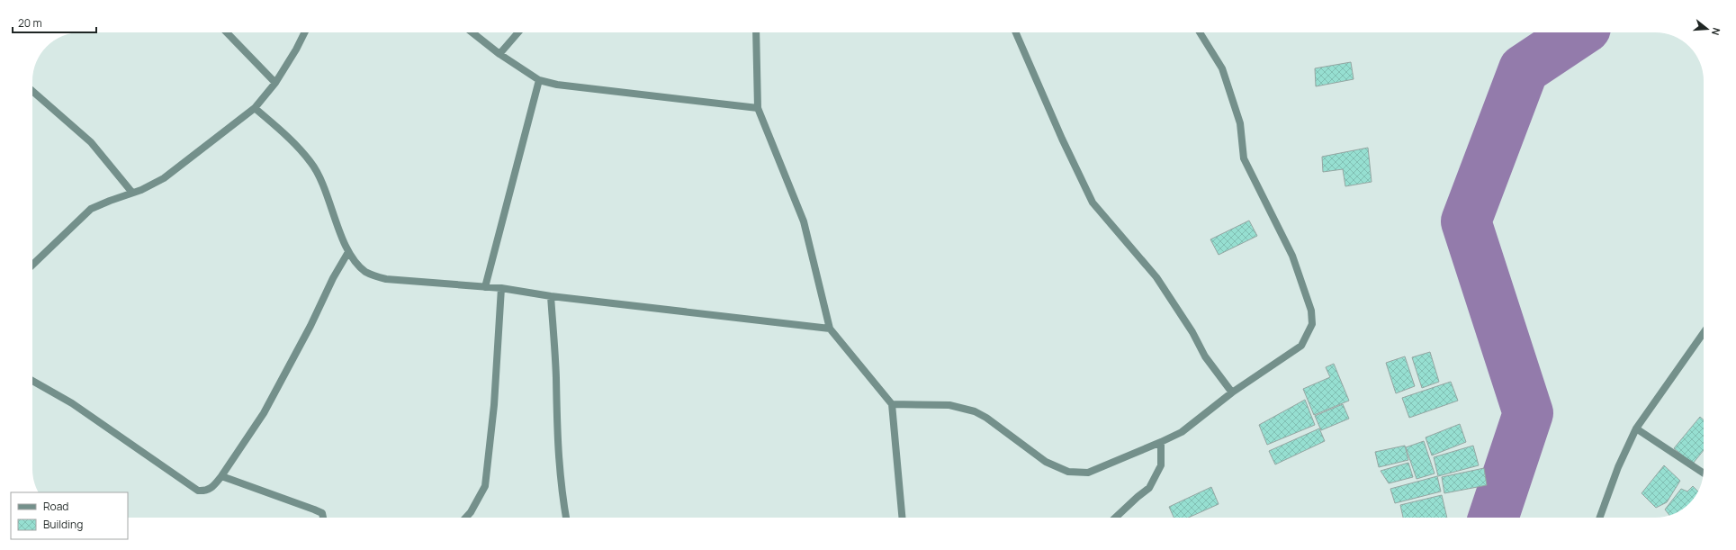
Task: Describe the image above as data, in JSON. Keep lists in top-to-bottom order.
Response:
{
  "legend": ["Road", "Building"],
  "scale_bar": "20 m",
  "north": "right"
}
